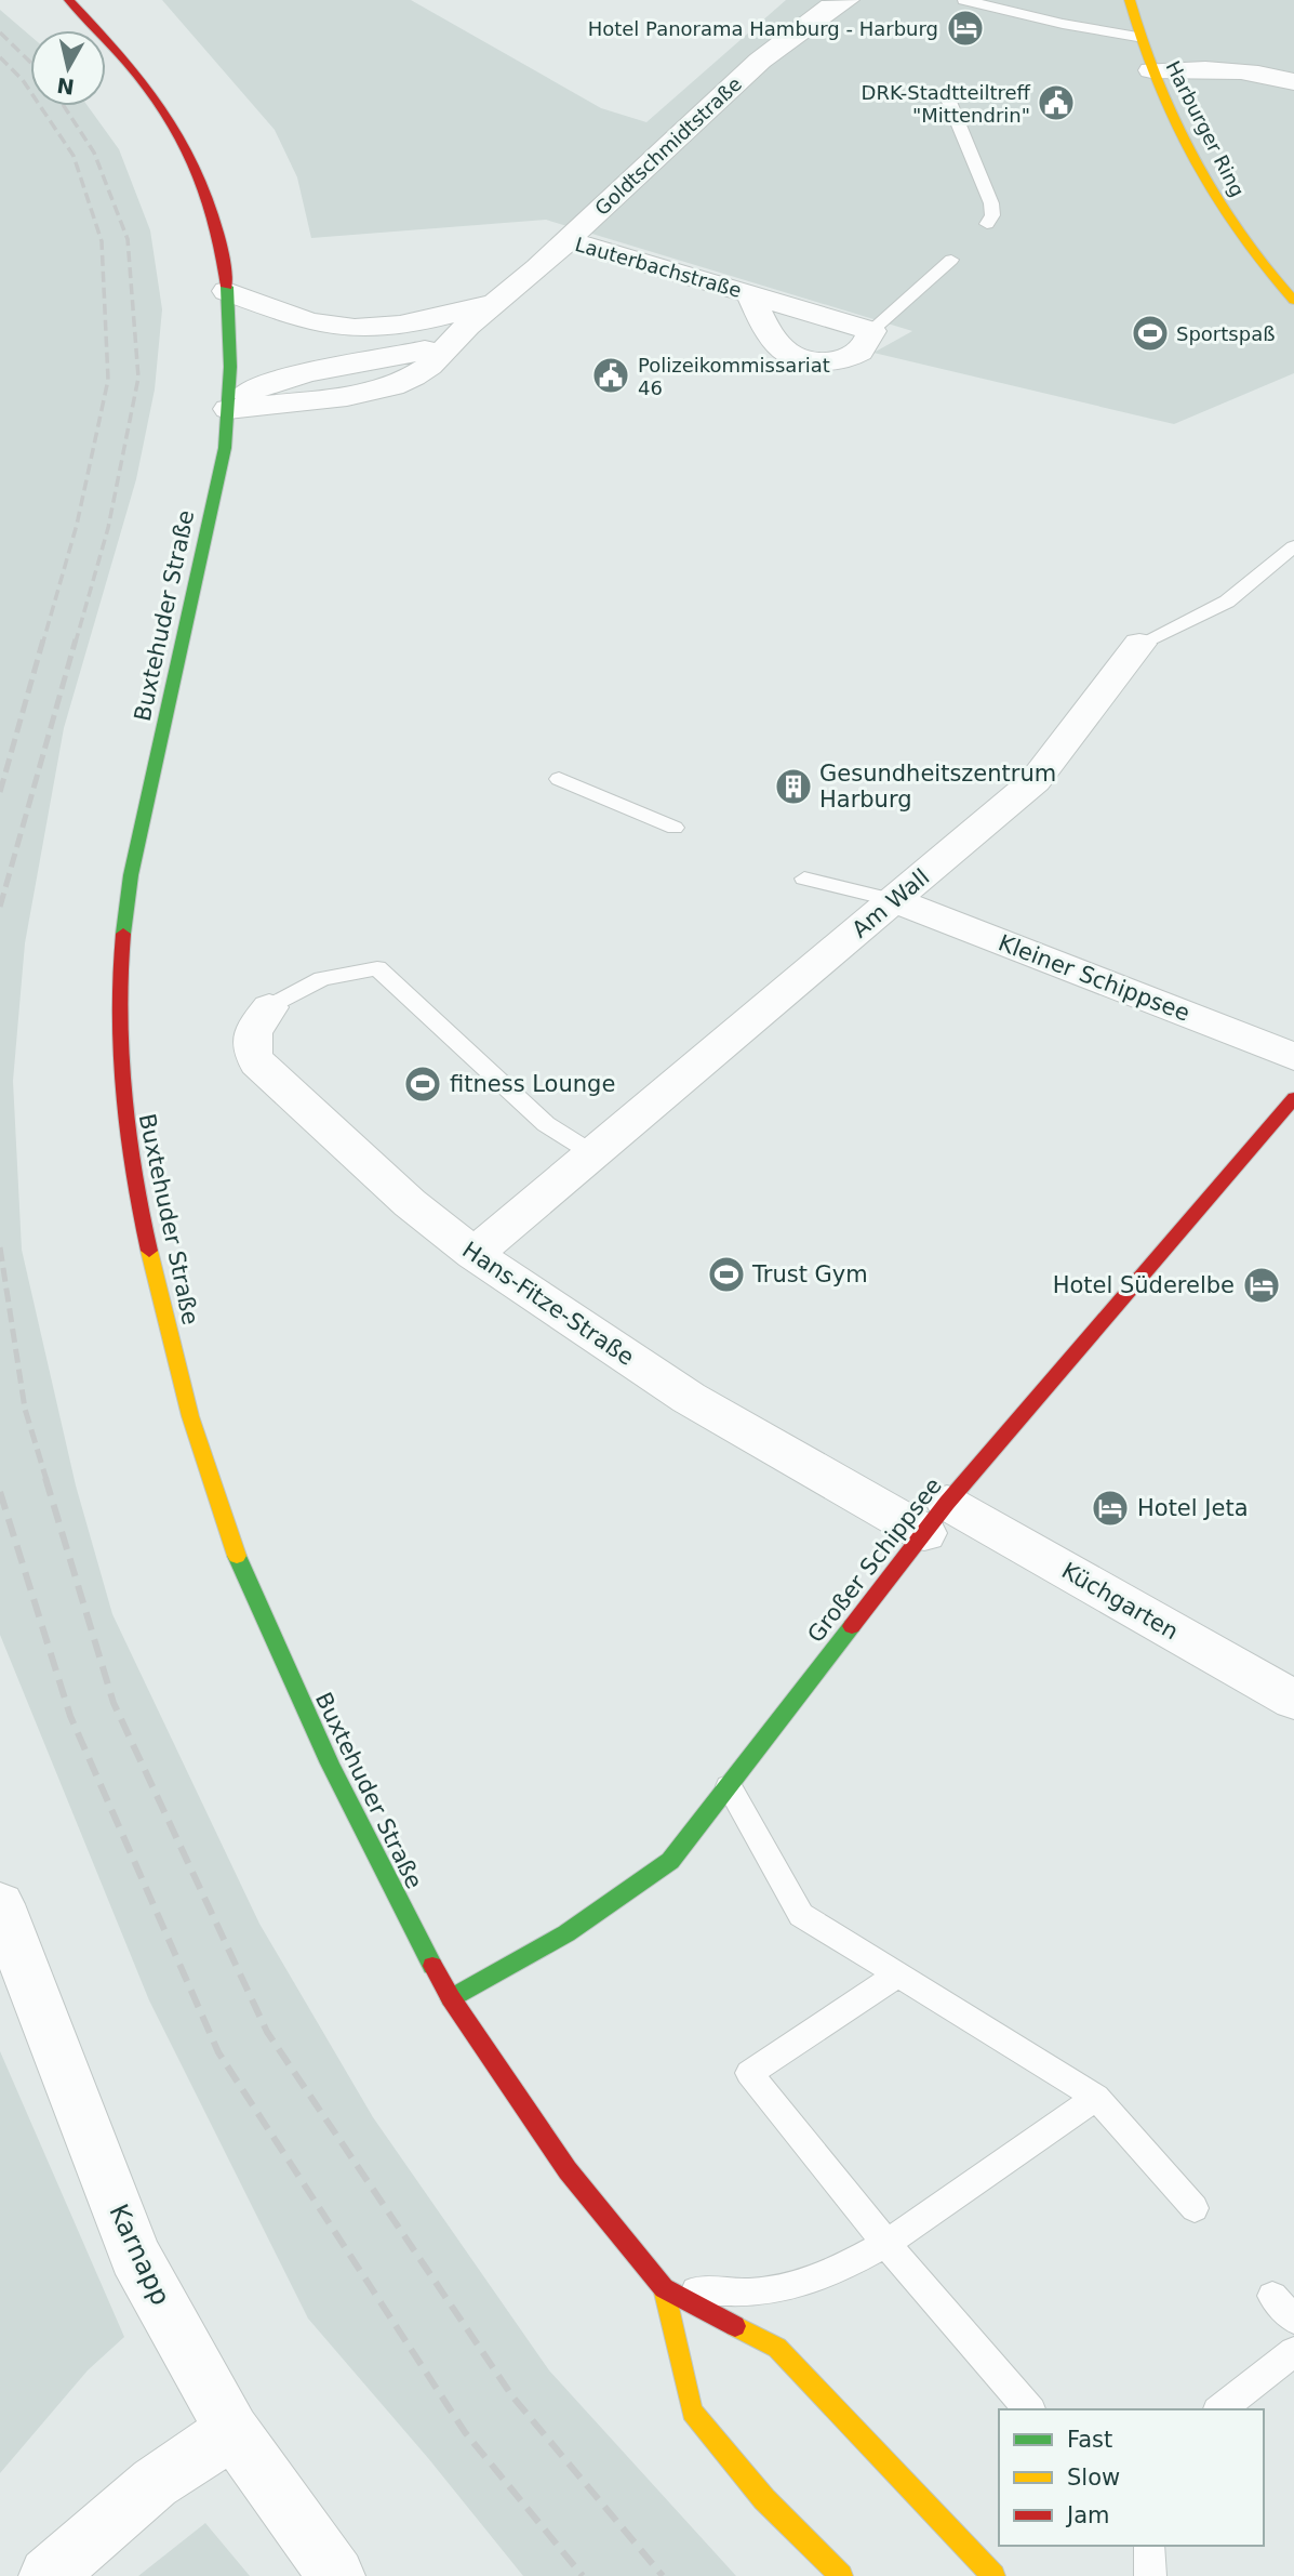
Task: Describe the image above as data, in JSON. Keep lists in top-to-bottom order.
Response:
{
  "streets": {
    "main road": ["Harburger Ring", "Buxtehuder Straße", "Großer Schippsee"],
    "street": [
      "Goldtschmidtstraße",
      "Lauterbachstraße",
      "Am Wall",
      "Kleiner Schippsee",
      "Hans-Fitze-Straße",
      "Küchgarten",
      "Karnapp"
    ]
  },
  "crossings": [
    ["Goldtschmidtstraße", "Lauterbachstraße"],
    ["Goldtschmidtstraße", "Buxtehuder Straße"],
    ["Buxtehuder Straße", "Großer Schippsee"],
    ["Am Wall", "Kleiner Schippsee"],
    ["Am Wall", "Hans-Fitze-Straße"],
    ["Hans-Fitze-Straße", "Großer Schippsee"],
    ["Hans-Fitze-Straße", "Küchgarten"],
    ["Großer Schippsee", "Küchgarten"]
  ],
  "places": {
    "hotel": ["Hotel Panorama Hamburg - Harburg", "Hotel Süderelbe", "Hotel Jeta"],
    "public building": ["DRK-Stadtteiltreff \"Mittendrin\"", "Polizeikommissariat 46"],
    "sports": ["Sportspaß", "fitness Lounge", "Trust Gym"],
    "building": ["Gesundheitszentrum Harburg"]
  },
  "legend": ["Fast", "Slow", "Jam"],
  "north": "bottom"
}
